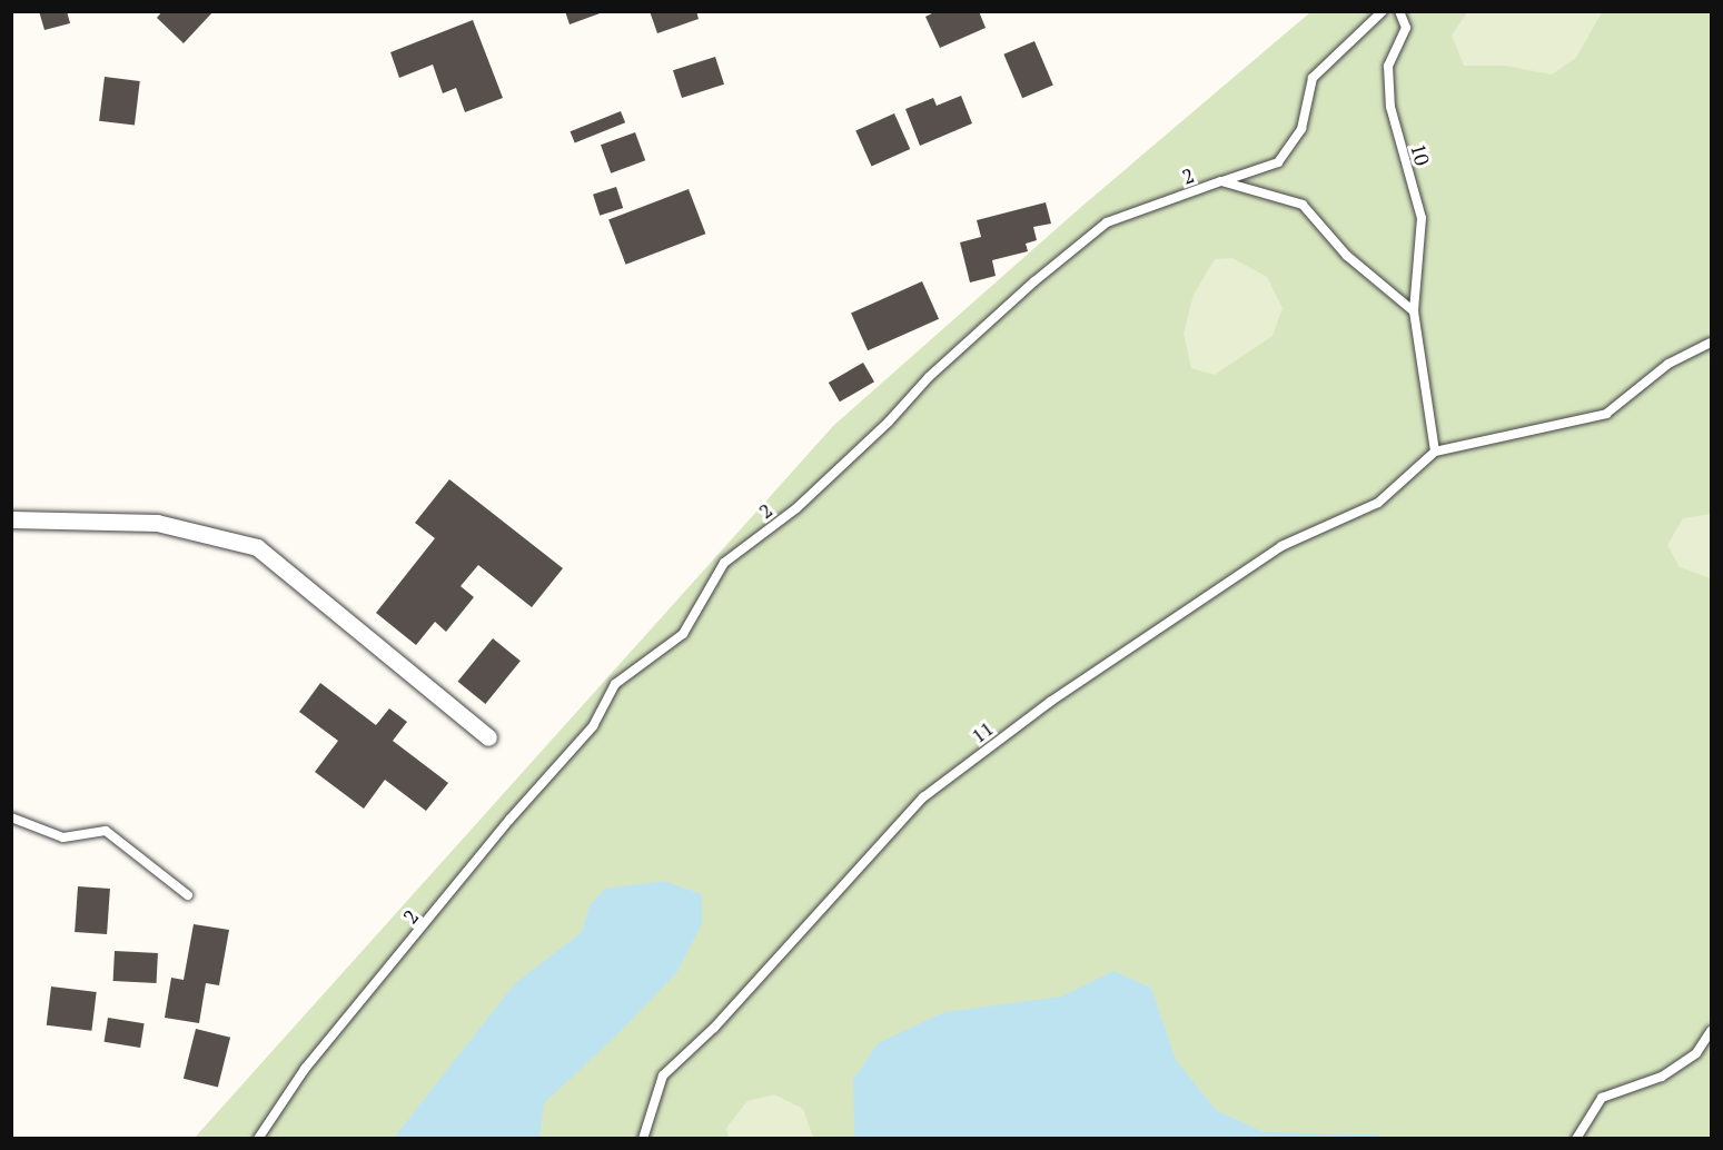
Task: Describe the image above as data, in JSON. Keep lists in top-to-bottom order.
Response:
{
  "streets": {
    "lane": ["10", "2", "11"]
  },
  "crossings": [
    ["10", "2"],
    ["10", "11"]
  ]
}
